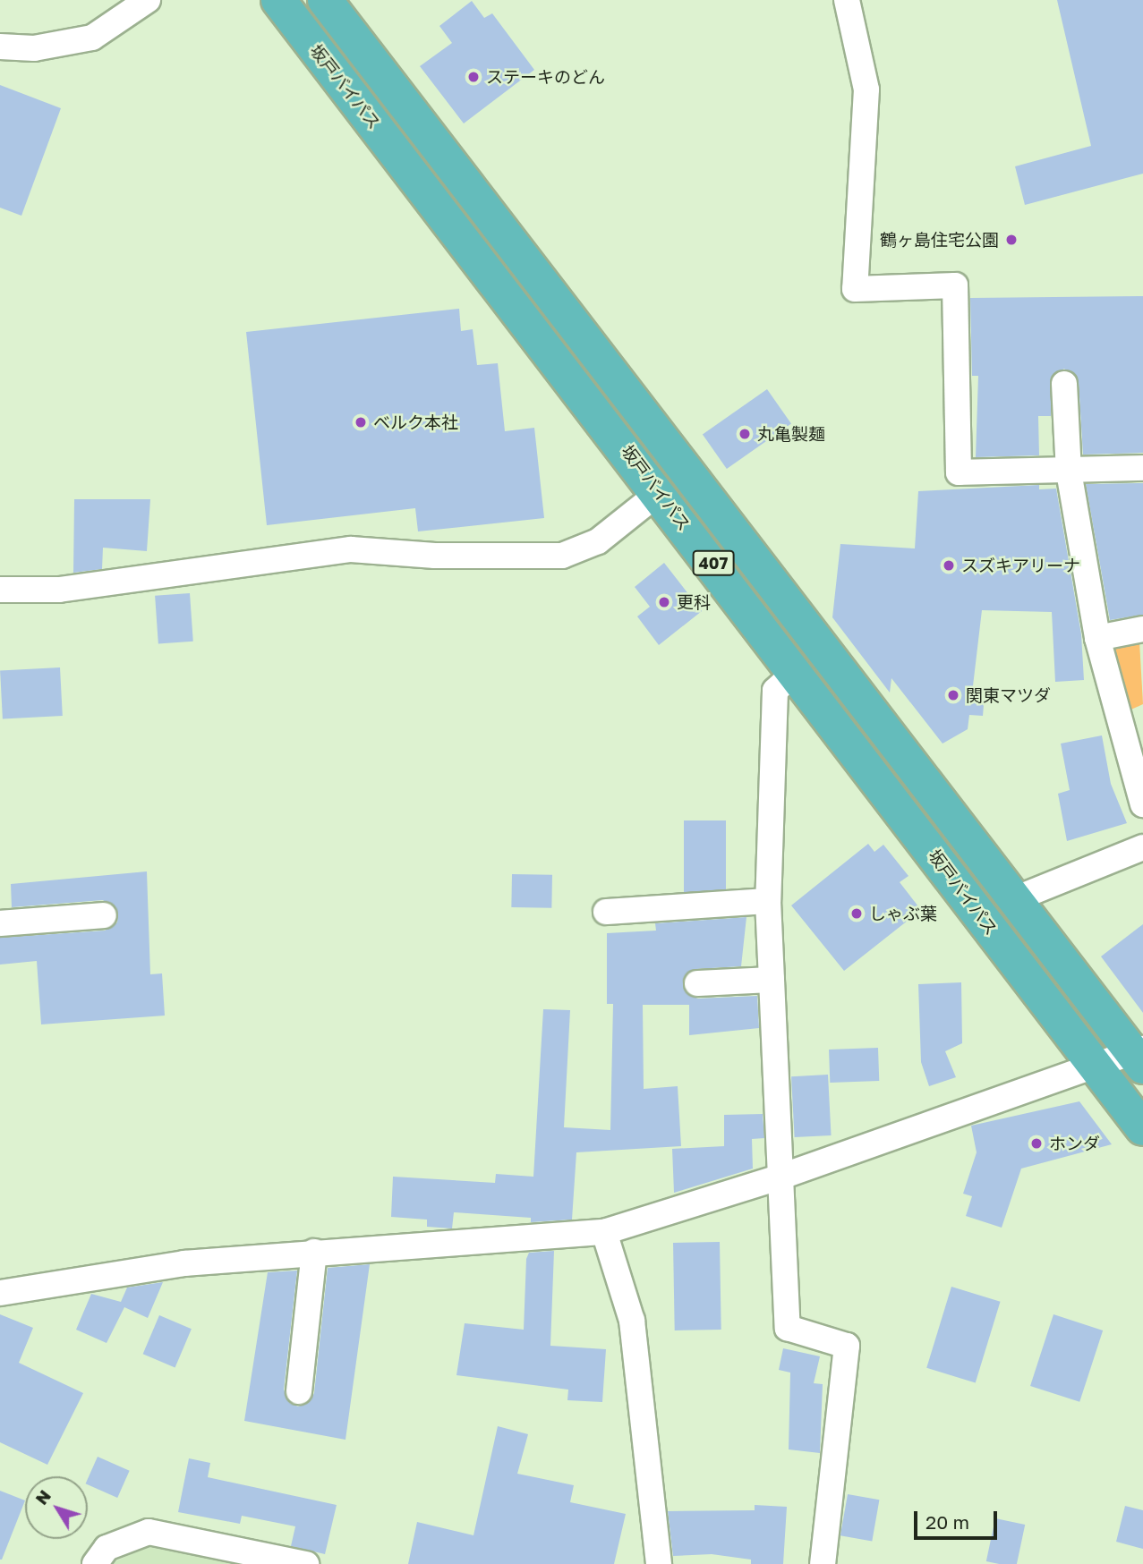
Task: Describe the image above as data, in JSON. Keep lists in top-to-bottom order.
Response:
{
  "streets": {
    "highway": ["坂戸バイパス", "407"]
  },
  "places": [
    "ステーキのどん",
    "鶴ヶ島住宅公園",
    "ベルク本社",
    "丸亀製麺",
    "スズキアリーナ",
    "更科",
    "関東マツダ",
    "しゃぶ葉",
    "ホンダ"
  ],
  "scale_bar": "20 m",
  "north": "top left"
}
